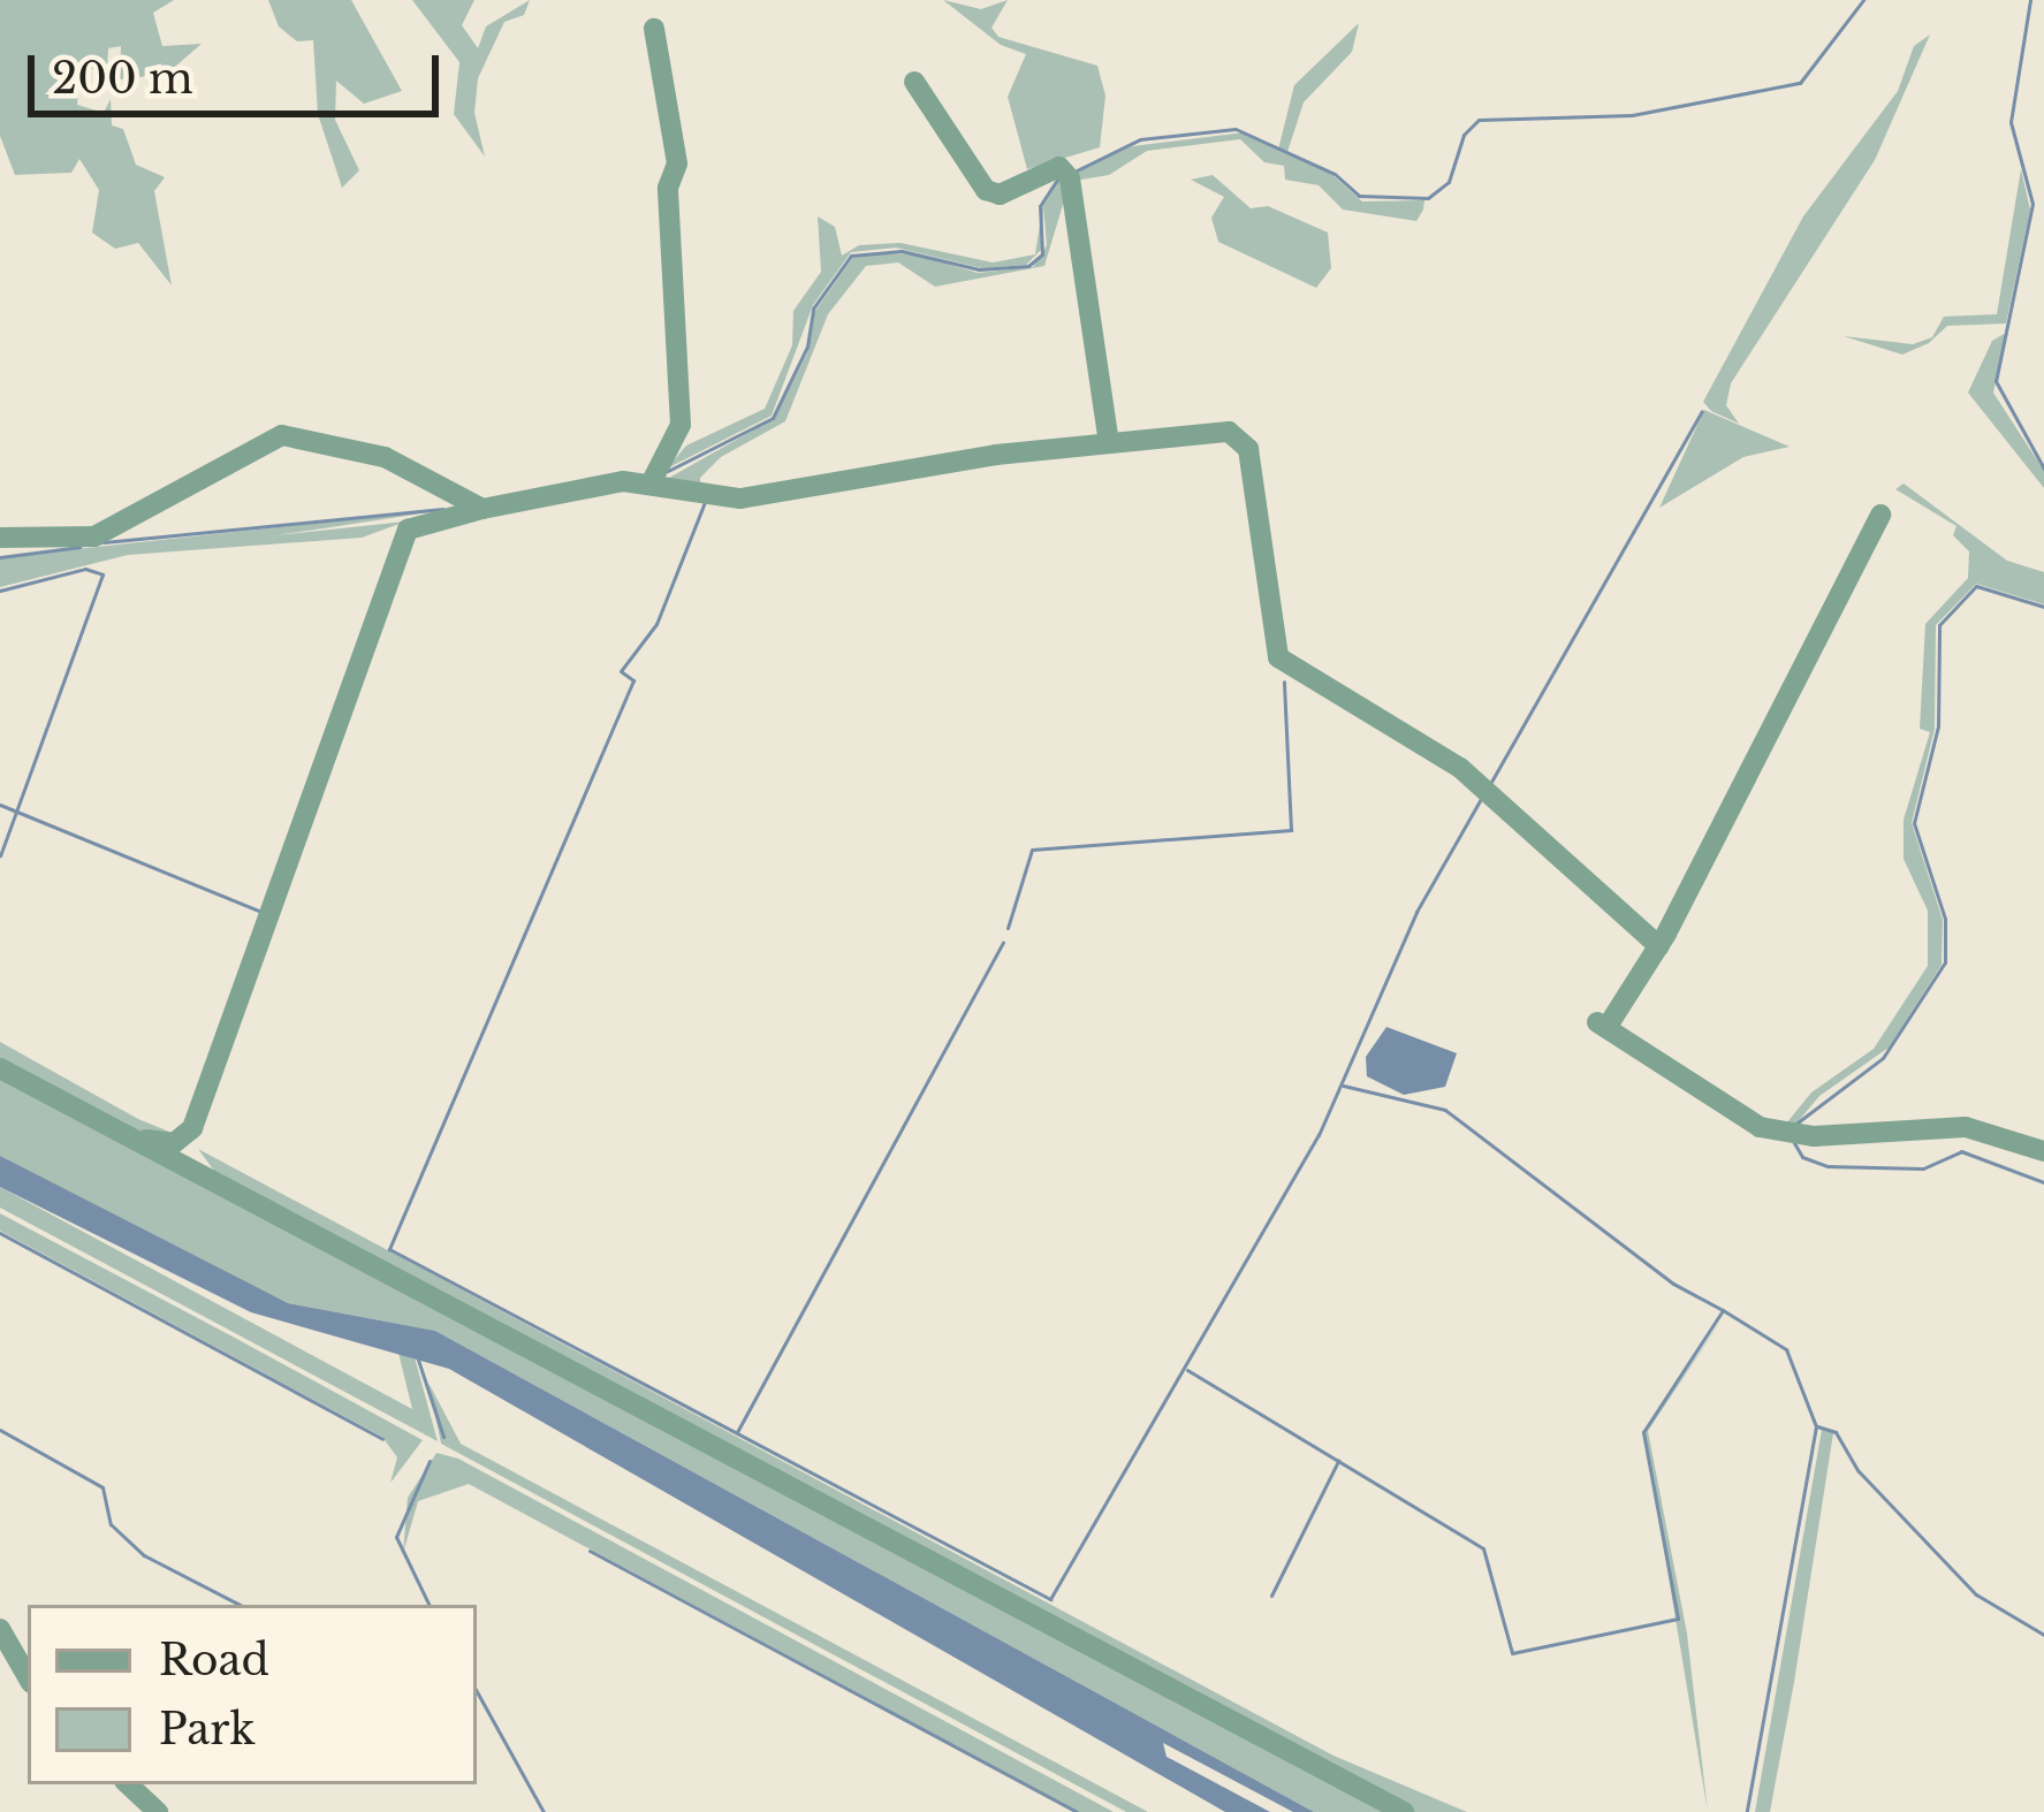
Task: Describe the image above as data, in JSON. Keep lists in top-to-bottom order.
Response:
{
  "legend": ["Road", "Park"],
  "scale_bar": "200 m"
}
